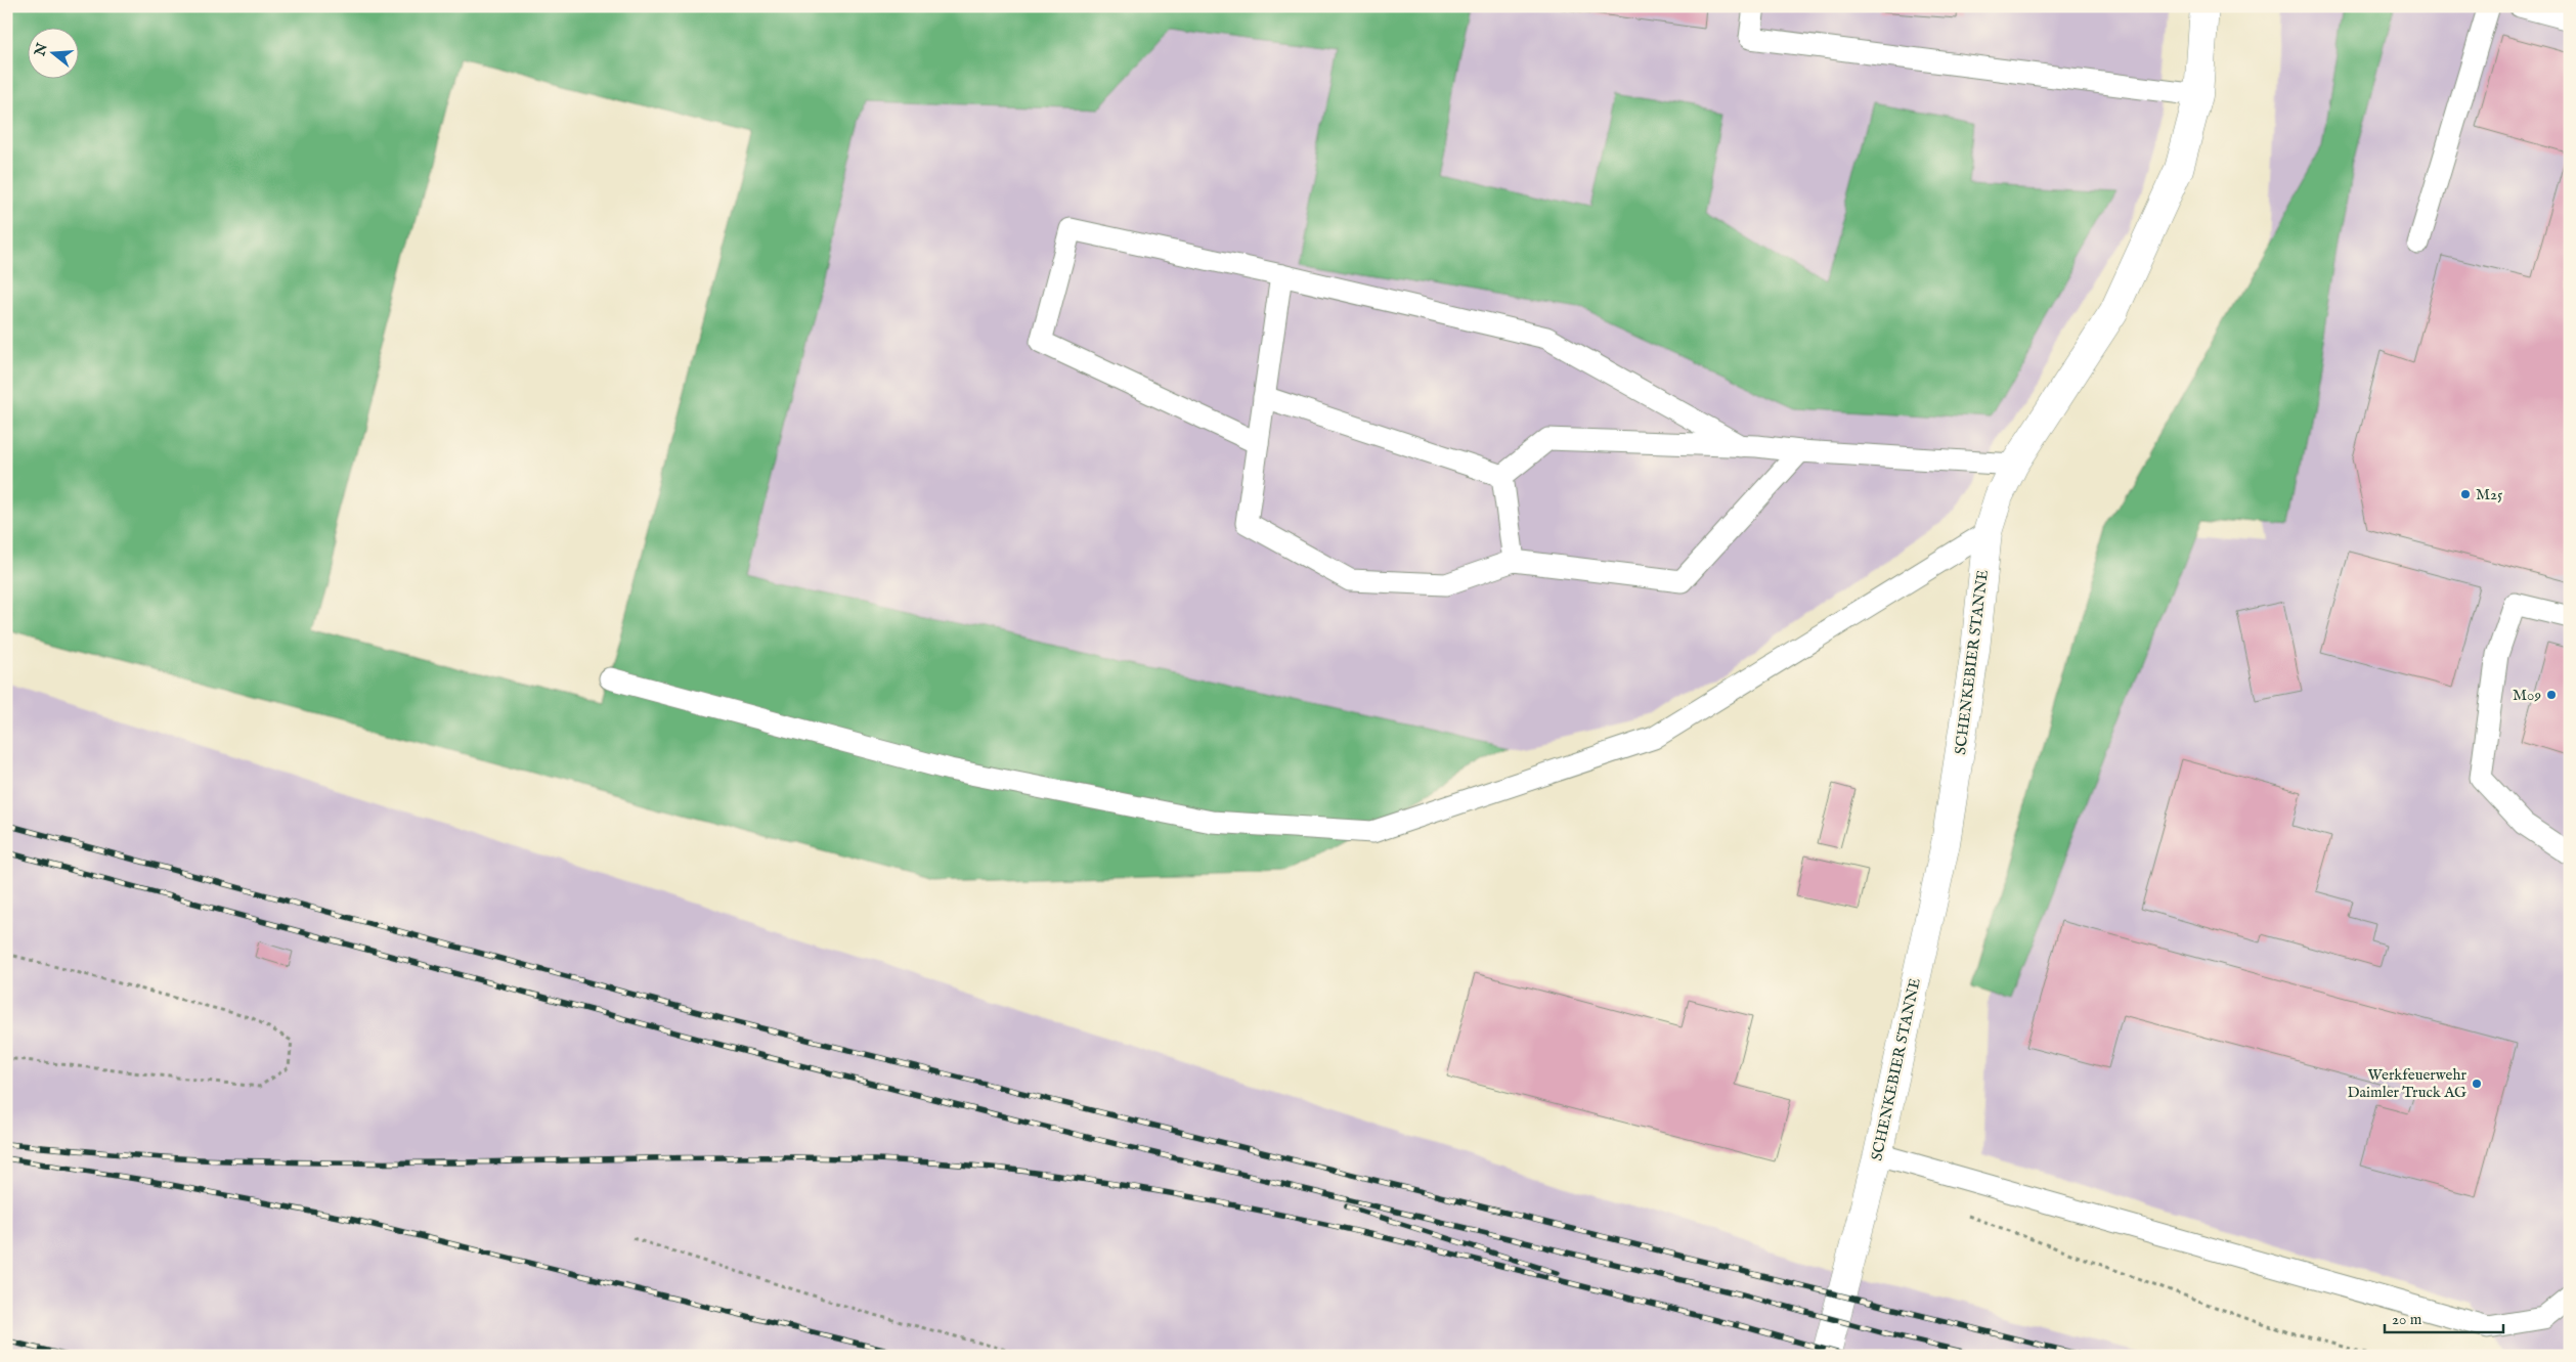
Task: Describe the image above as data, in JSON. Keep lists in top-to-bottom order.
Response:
{
  "streets": {
    "street": ["SCHENKEBIER STANNE"]
  },
  "places": ["M25", "M09", "Werkfeuerwehr Daimler Truck AG"],
  "scale_bar": "20 m",
  "north": "left"
}
